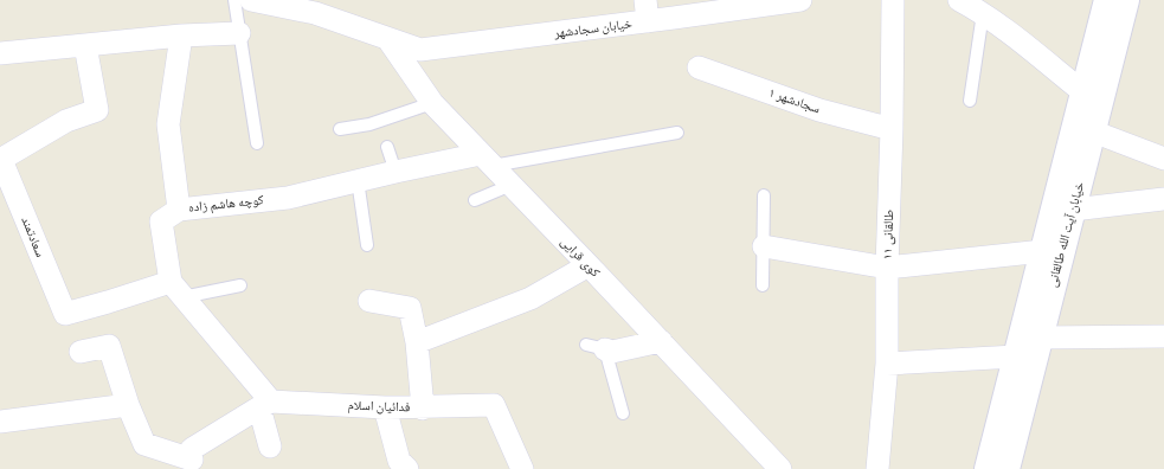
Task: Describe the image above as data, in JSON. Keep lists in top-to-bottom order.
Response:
{
  "streets": {
    "main road": ["خیابان آیت الله طالقانی"],
    "street": [
      "خیابان سجادشهر",
      "سجادشهر ۱",
      "کوچه هاشم زاده",
      "طالقانی ۱۱",
      "سعادتمند",
      "کوی قرایی",
      "فدائیان اسلام"
    ]
  },
  "crossings": [
    ["خیابان سجادشهر", "کوی قرایی"],
    ["سجادشهر ۱", "طالقانی ۱۱"],
    ["کوچه هاشم زاده", "سعادتمند"],
    ["کوچه هاشم زاده", "کوی قرایی"]
  ]
}
